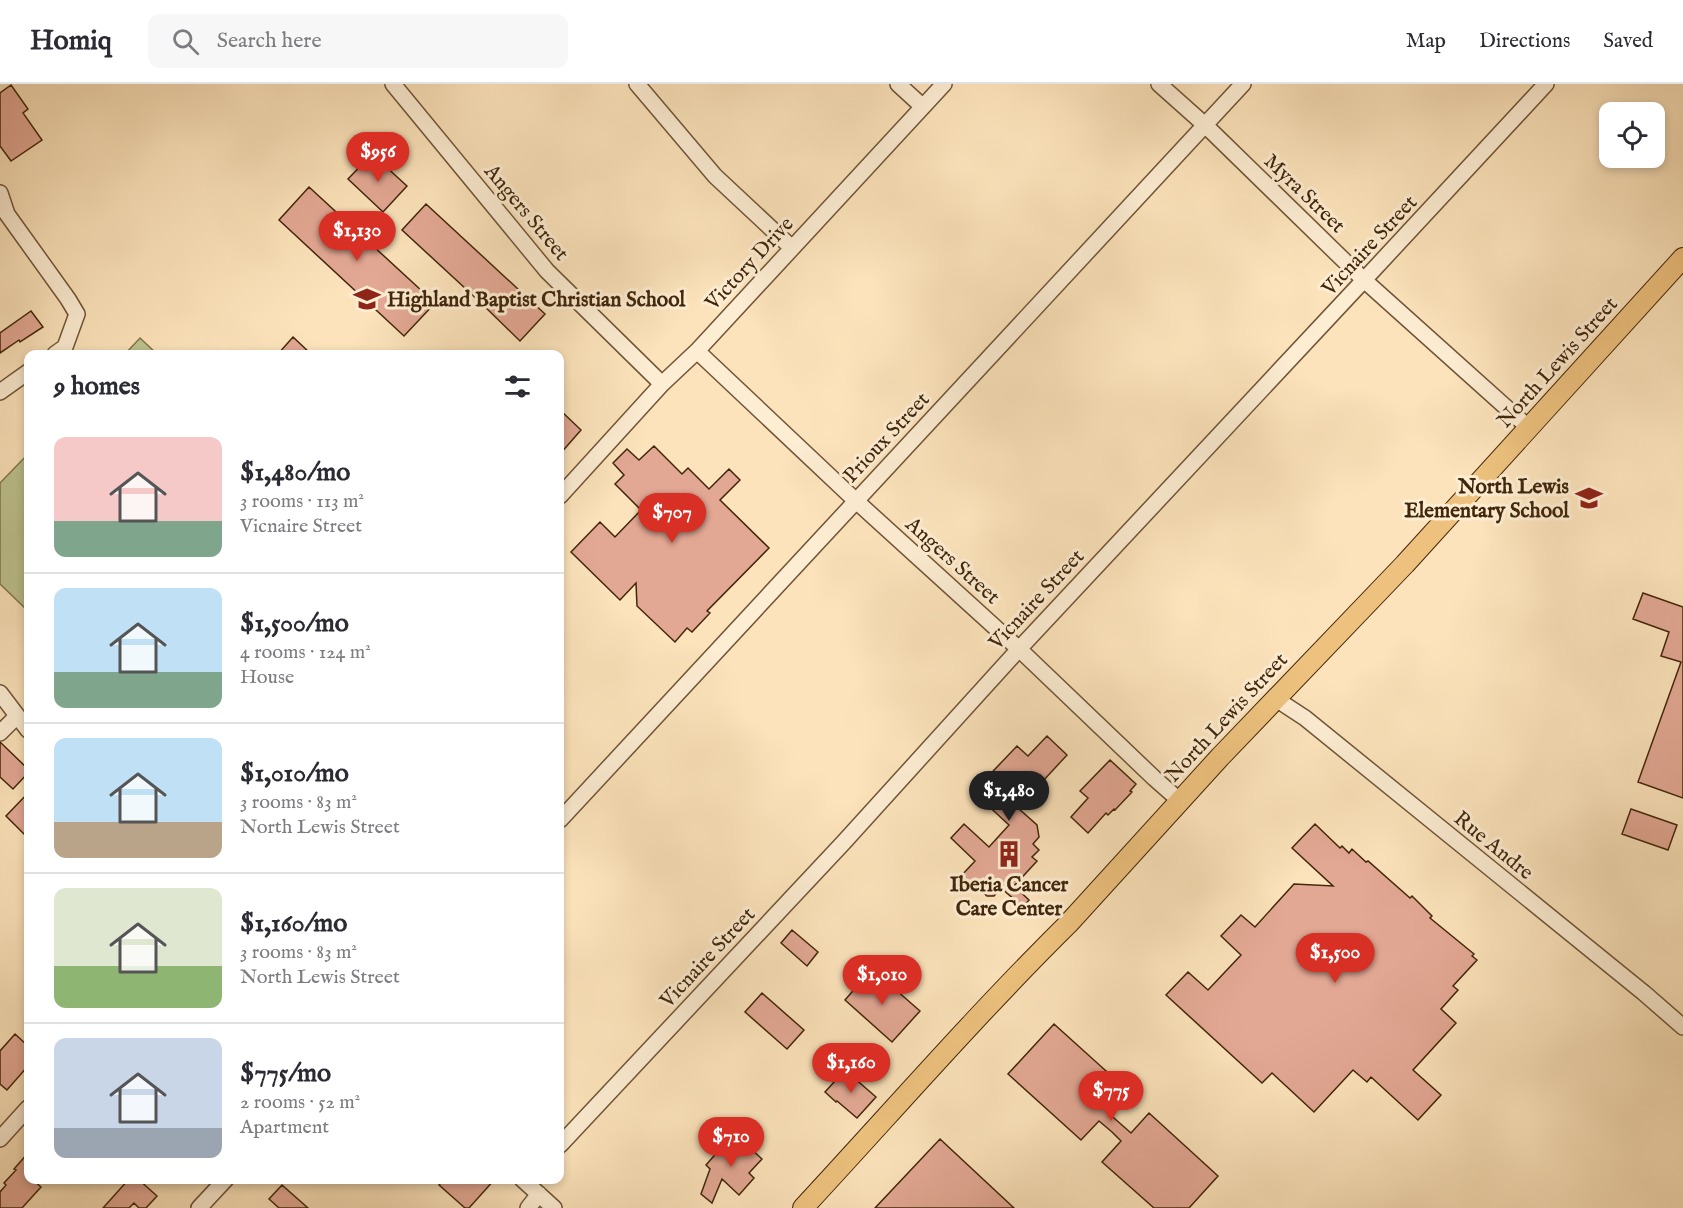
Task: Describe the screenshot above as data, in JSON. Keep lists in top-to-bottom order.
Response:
{
  "streets": {
    "main road": ["North Lewis Street"],
    "street": [
      "Myra Street",
      "Angers Street",
      "Vicnaire Street",
      "Victory Drive",
      "Prioux Street",
      "Rue Andre"
    ]
  },
  "crossings": [
    ["Myra Street", "Vicnaire Street"],
    ["Myra Street", "North Lewis Street"],
    ["Myra Street", "Prioux Street"],
    ["Angers Street", "Vicnaire Street"],
    ["Angers Street", "Victory Drive"],
    ["Angers Street", "North Lewis Street"],
    ["Angers Street", "Prioux Street"],
    ["North Lewis Street", "Rue Andre"]
  ],
  "places": {
    "school or university": ["Highland Baptist Christian School", "North Lewis Elementary School"],
    "building": ["Iberia Cancer Care Center"]
  },
  "page": {
    "header": "Homiq",
    "search": "Search here",
    "nav": ["Map", "Directions", "Saved"],
    "price": [
      "$956",
      "$1,130",
      "$707",
      "$1,480",
      "$1,500",
      "$1,010",
      "$1,160",
      "$775",
      "$710"
    ],
    "heading": "9 homes",
    "list": [
      {
        "name": "$1,480/mo",
        "note": "3 rooms · 113 m² · Vicnaire Street"
      },
      {
        "name": "$1,500/mo",
        "note": "4 rooms · 124 m² · House"
      },
      {
        "name": "$1,010/mo",
        "note": "3 rooms · 83 m² · North Lewis Street"
      },
      {
        "name": "$1,160/mo",
        "note": "3 rooms · 83 m² · North Lewis Street"
      },
      {
        "name": "$775/mo",
        "note": "2 rooms · 52 m² · Apartment"
      }
    ]
  }
}
